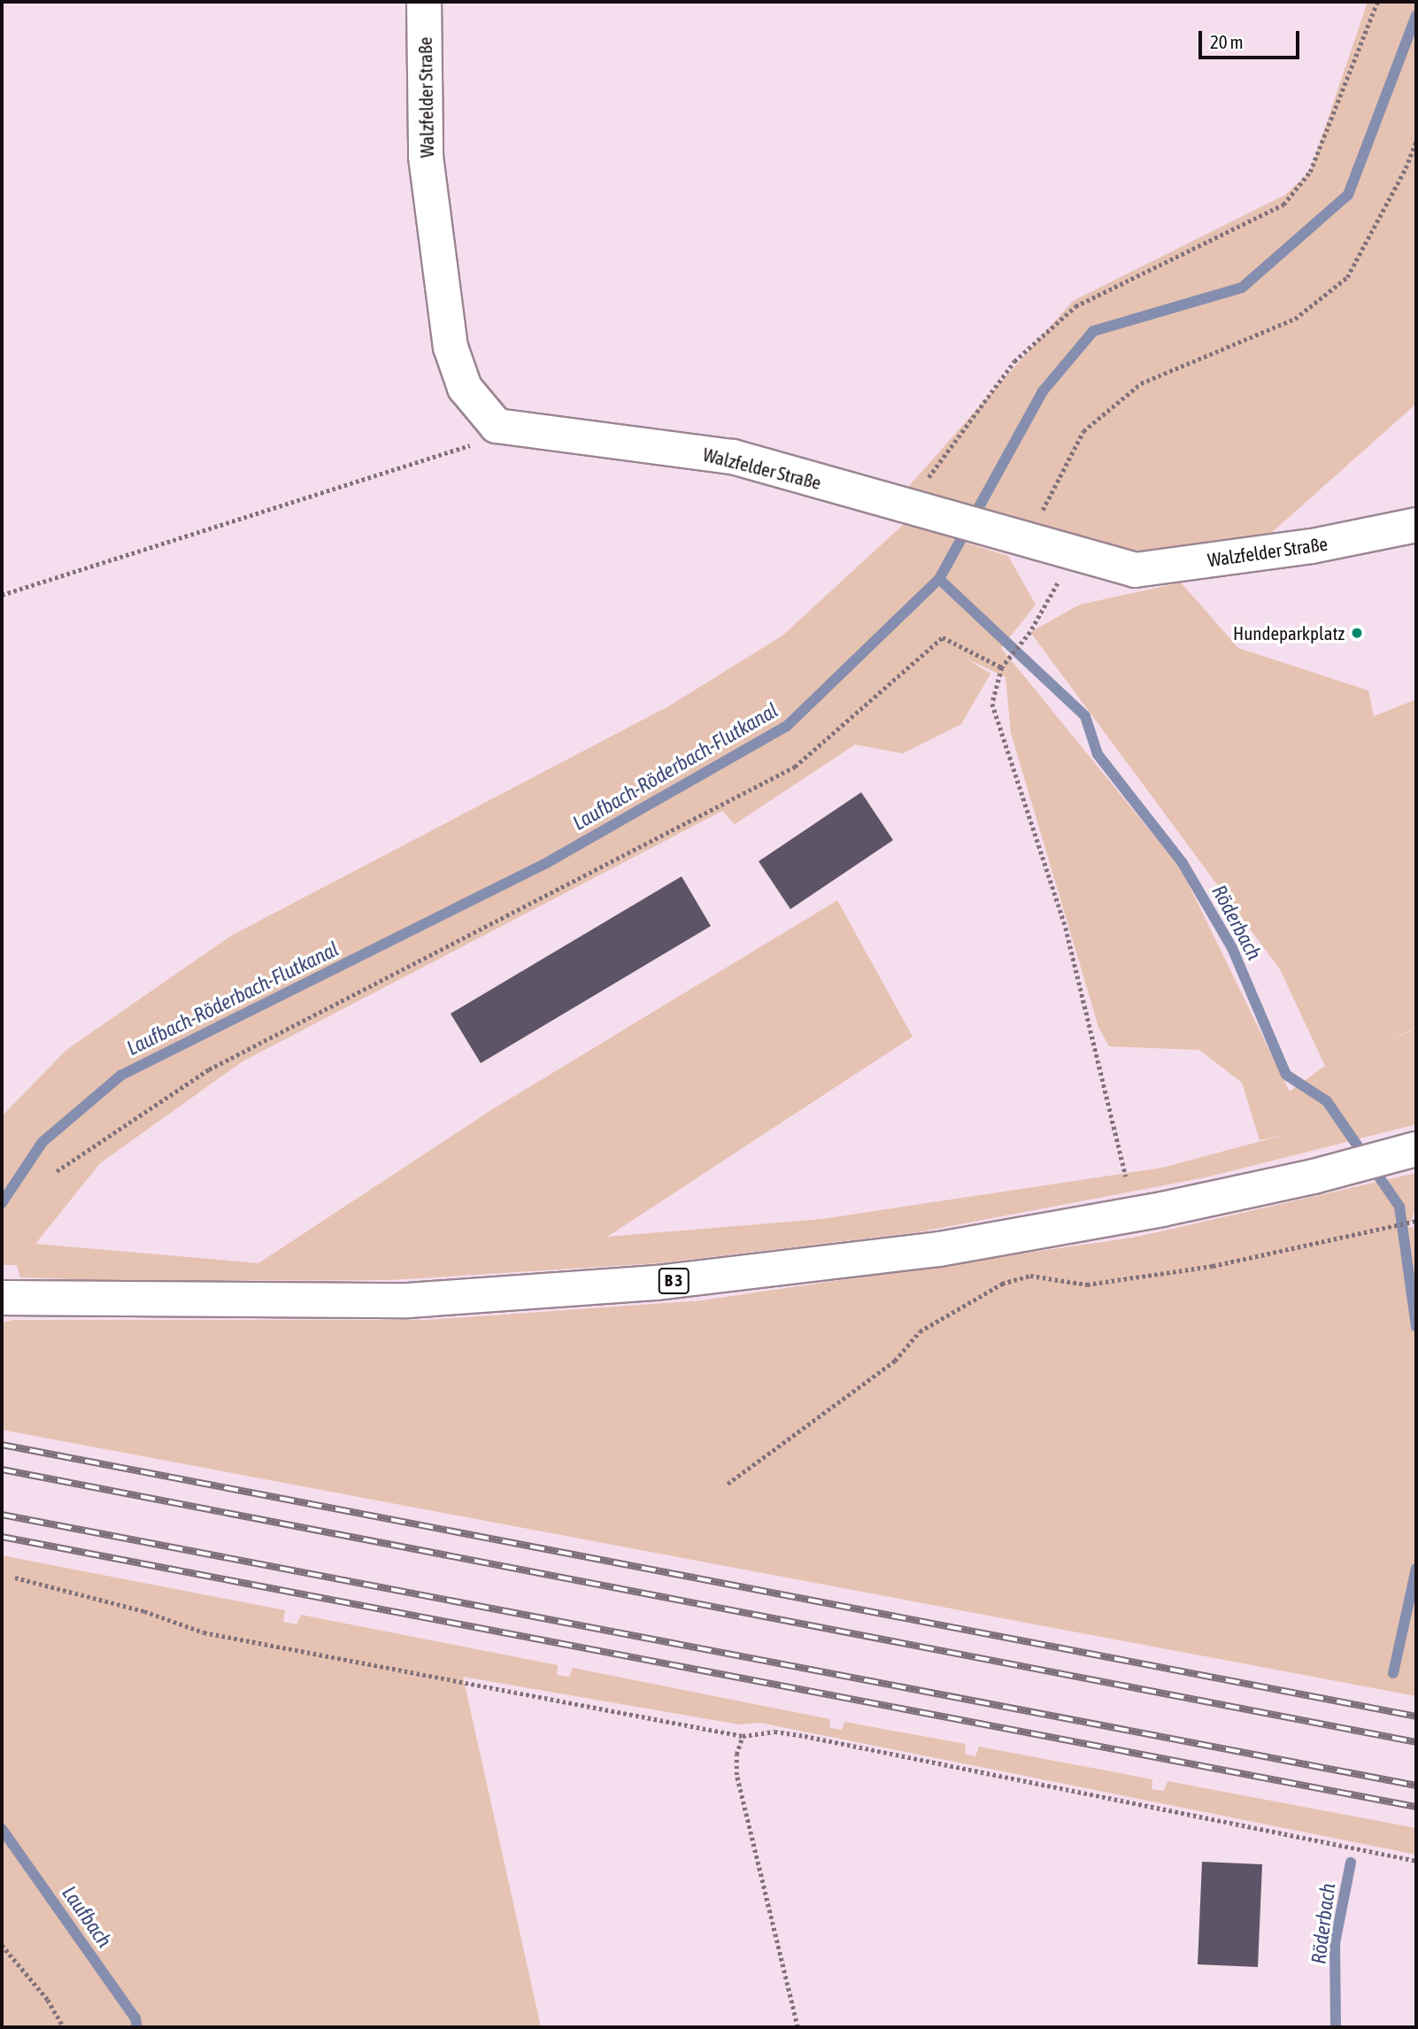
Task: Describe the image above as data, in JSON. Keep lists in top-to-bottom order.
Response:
{
  "streets": {
    "main road": ["Walzfelder Straße", "B 3"]
  },
  "water": ["Laufbach-Röderbach-Flutkanal", "Röderbach", "Laufbach"],
  "places": ["Hundeparkplatz"],
  "scale_bar": "20 m"
}
